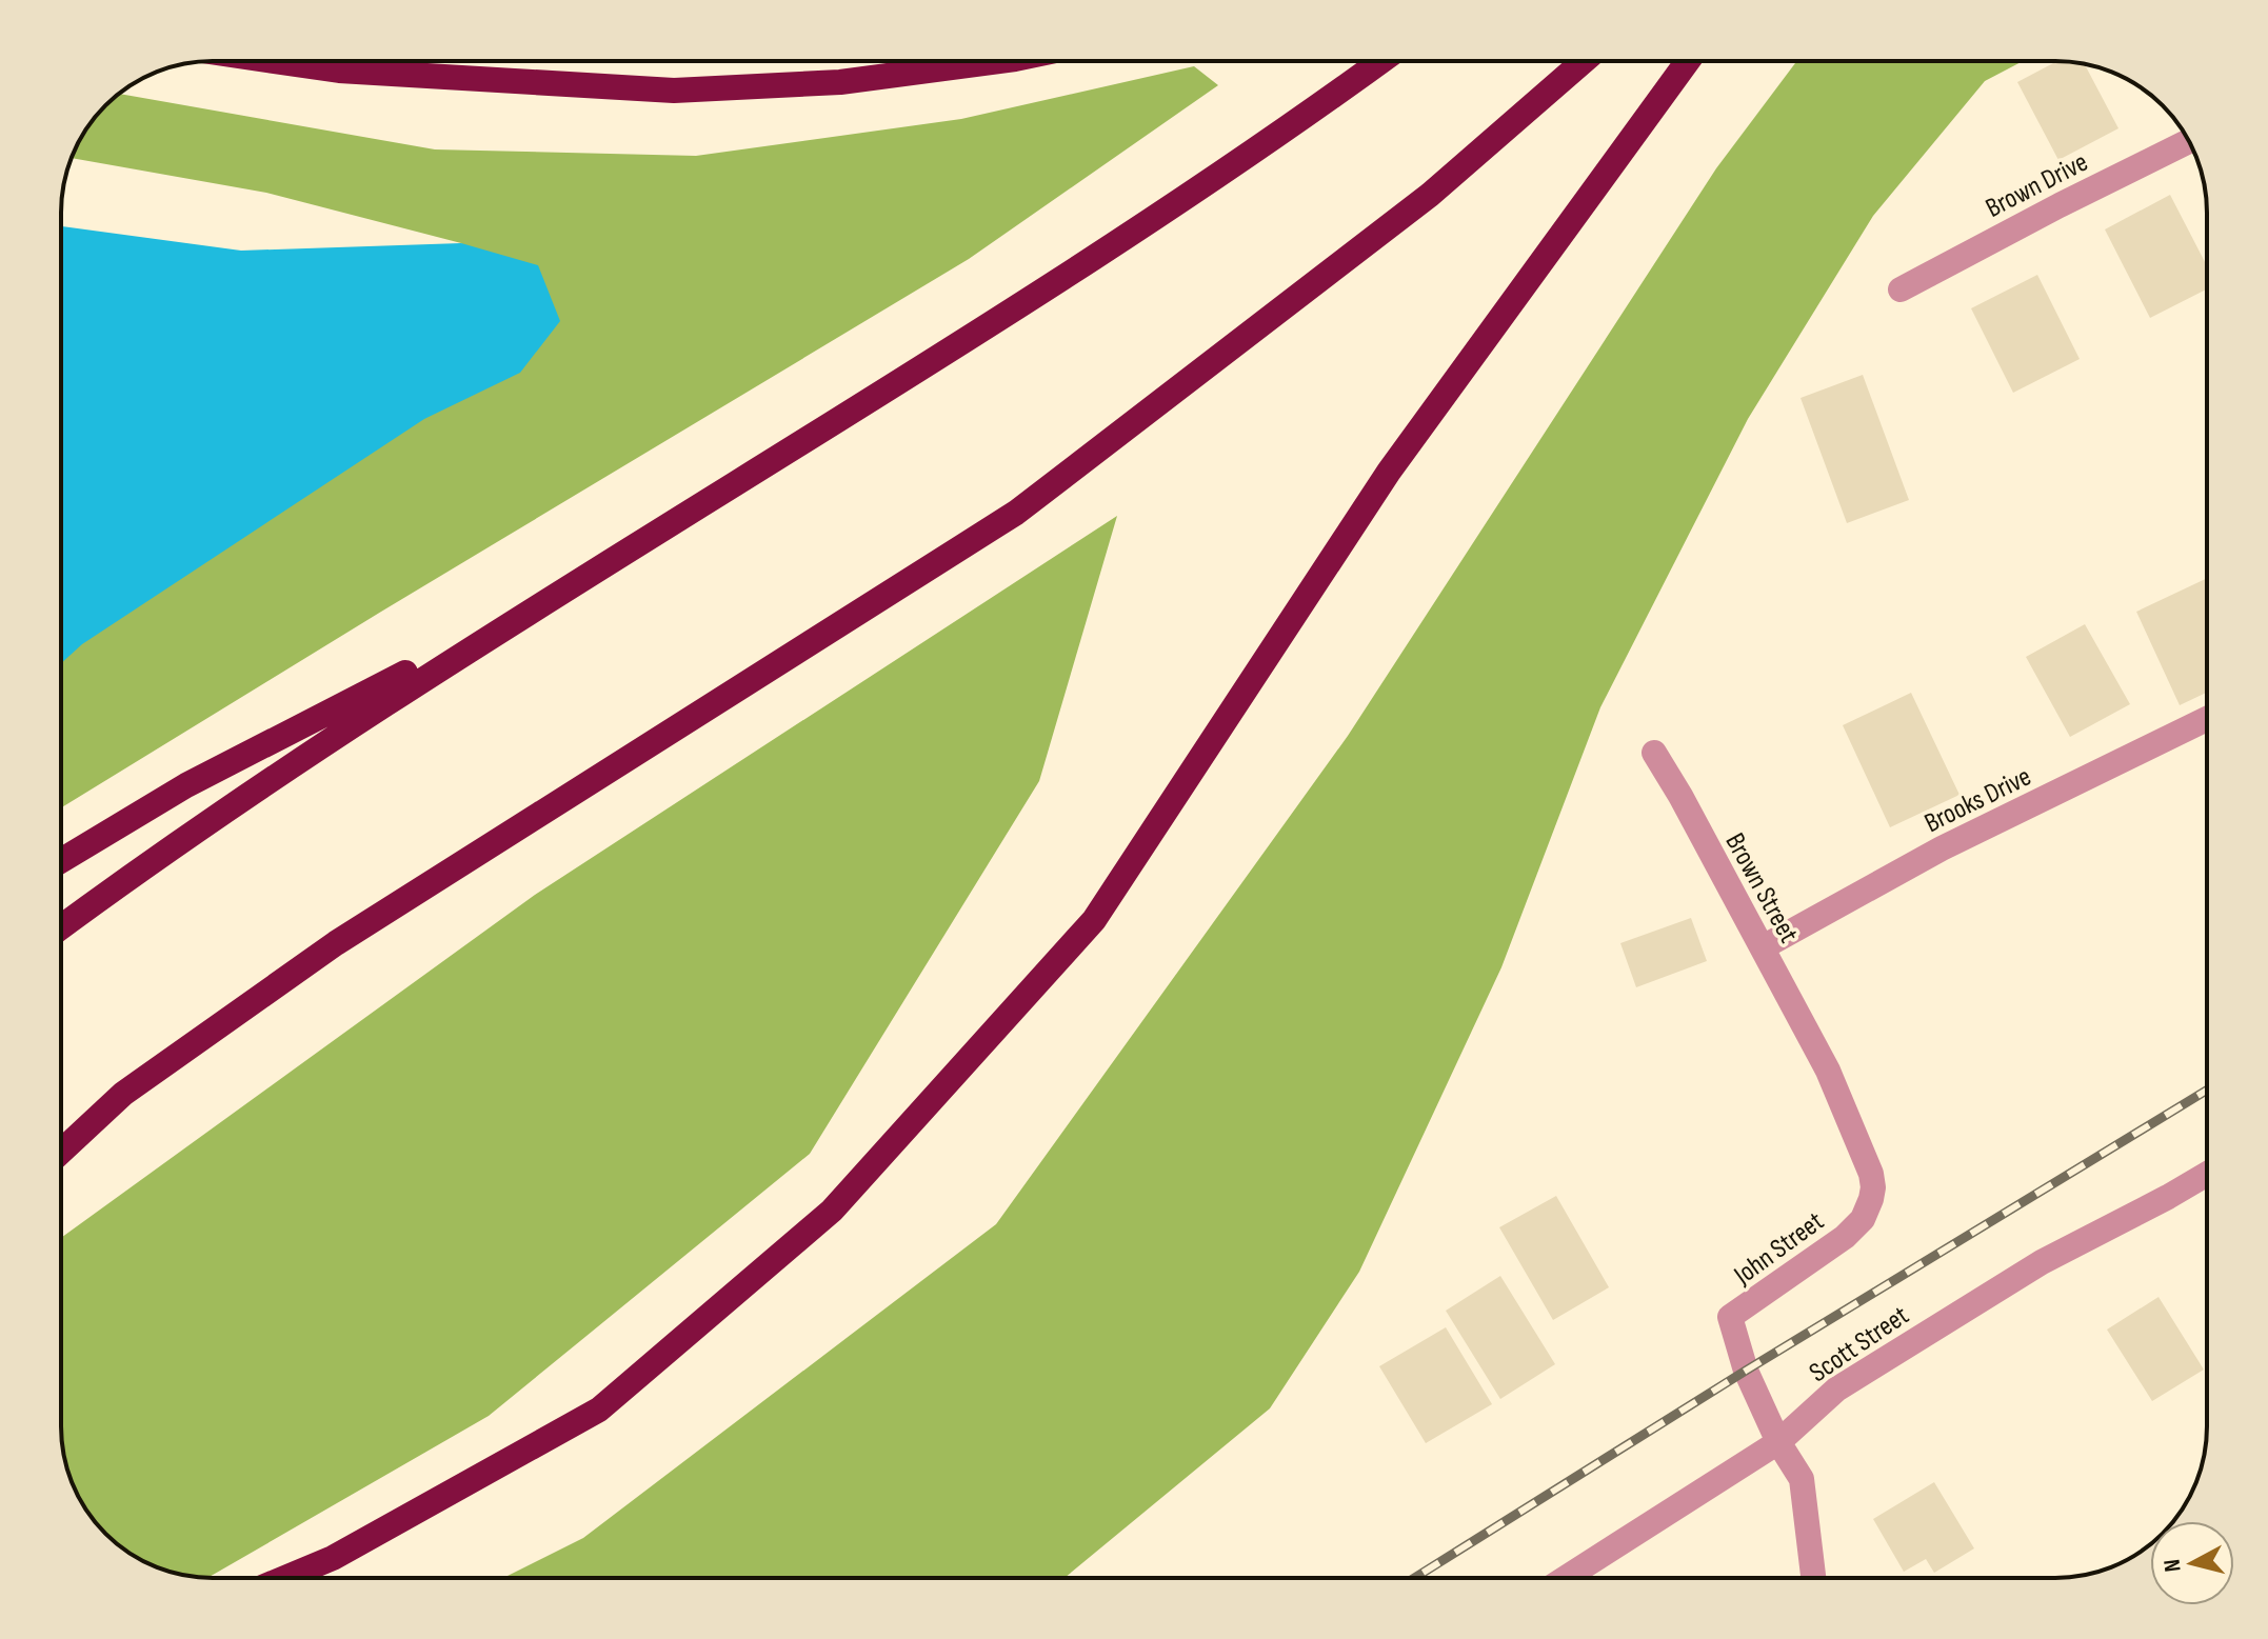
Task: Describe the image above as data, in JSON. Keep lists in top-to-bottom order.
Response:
{
  "streets": {
    "street": [
      "Brown Drive",
      "Brooks Drive",
      "Brown Street",
      "John Street",
      "Scott Street"
    ]
  },
  "crossings": [
    ["Brooks Drive", "Brown Street"],
    ["Brown Street", "John Street"],
    ["John Street", "Scott Street"]
  ],
  "north": "left"
}
